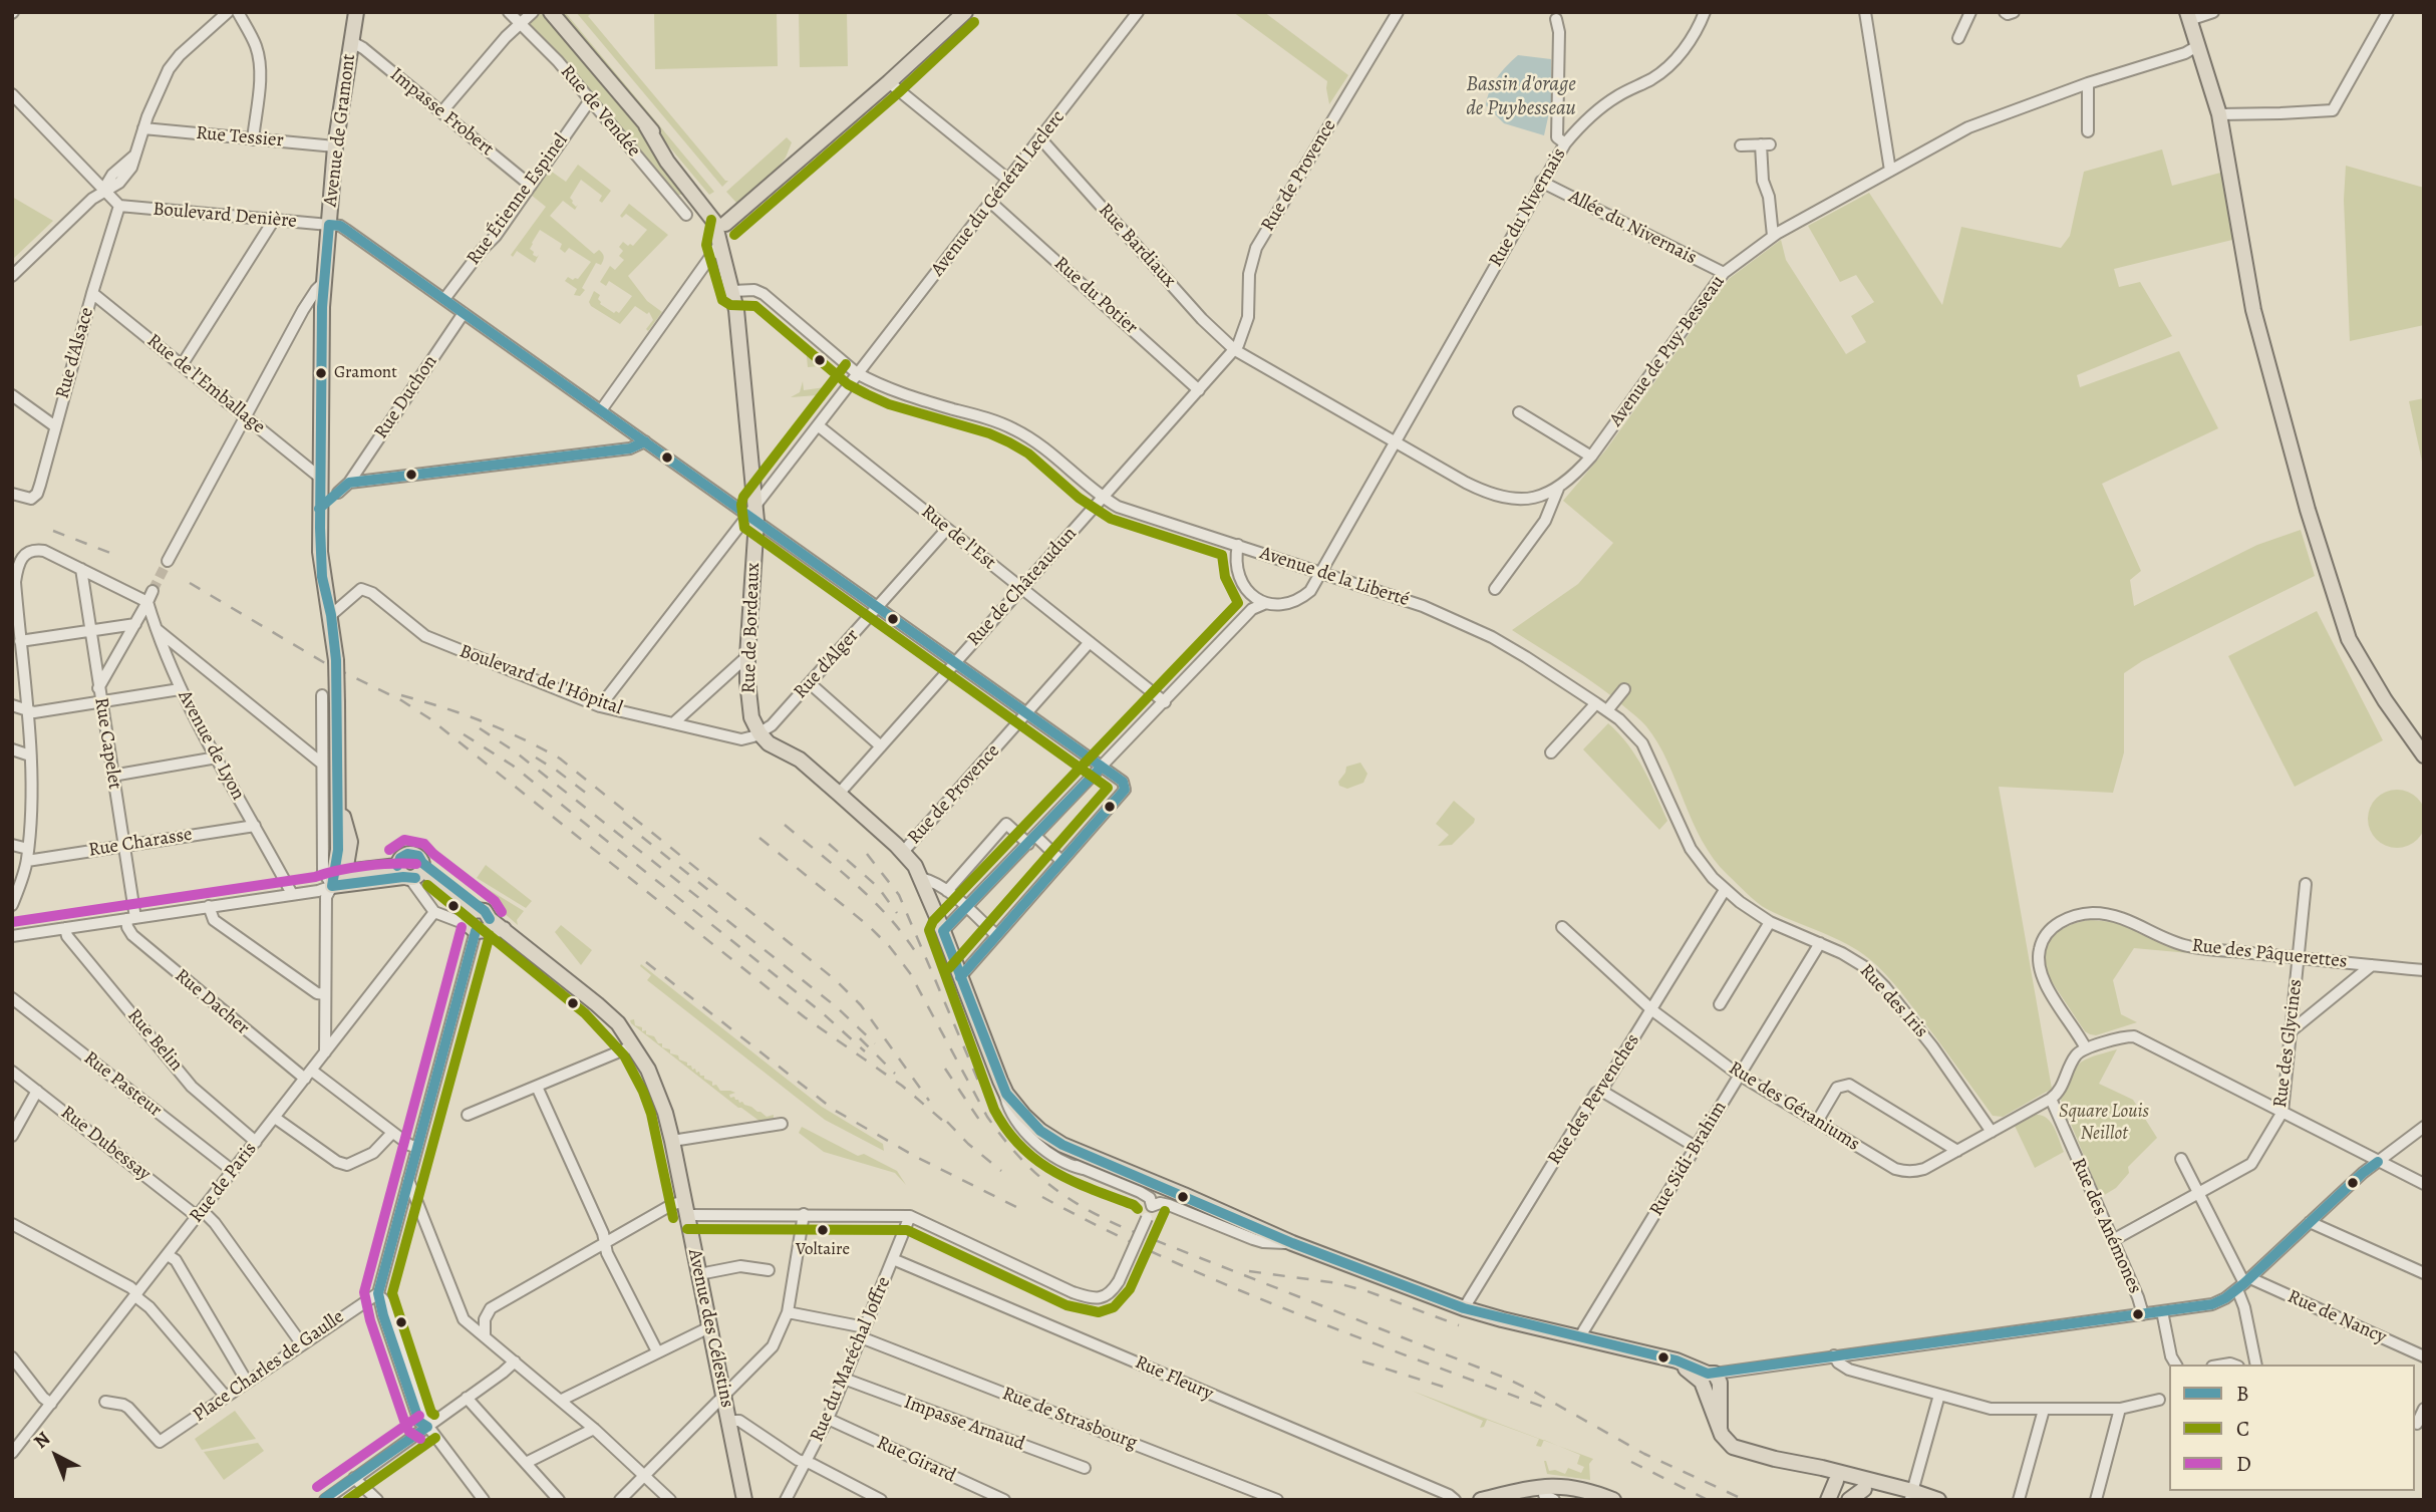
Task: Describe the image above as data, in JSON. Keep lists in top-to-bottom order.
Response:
{
  "streets": {
    "main road": ["Avenue de Gramont", "Rue de Bordeaux", "Avenue des Célestins"],
    "street": [
      "Rue de Vendée",
      "Impasse Frobert",
      "Rue Tessier",
      "Rue de Provence",
      "Avenue du Général Leclerc",
      "Rue Étienne Espinel",
      "Rue du Nivernais",
      "Boulevard Denière",
      "Allée du Nivernais",
      "Rue Bardiaux",
      "Rue du Potier",
      "Avenue de Puy-Besseau",
      "Rue d'Alsace",
      "Rue de l'Emballage",
      "Rue Duchon",
      "Rue de l'Est",
      "Avenue de la Liberté",
      "Rue de Châteaudun",
      "Rue d'Alger",
      "Boulevard de l'Hôpital",
      "Rue Capelet",
      "Avenue de Lyon",
      "Rue Charasse",
      "Rue des Pâquerettes",
      "Rue des Iris",
      "Rue Dacher",
      "Rue Belin",
      "Rue des Glycines",
      "Rue Pasteur",
      "Rue des Pervenches",
      "Rue des Géraniums",
      "Rue Dubessay",
      "Rue Sidi-Brahim",
      "Rue de Paris",
      "Rue des Anémones",
      "Rue de Nancy",
      "Rue du Maréchal Joffre",
      "Place Charles de Gaulle",
      "Rue Fleury",
      "Rue de Strasbourg",
      "Impasse Arnaud",
      "Rue Girard"
    ]
  },
  "crossings": [
    ["Rue de Vendée", "Rue Étienne Espinel"],
    ["Impasse Frobert", "Avenue de Gramont"],
    ["Impasse Frobert", "Rue Étienne Espinel"],
    ["Avenue de Gramont", "Rue Tessier"],
    ["Avenue de Gramont", "Boulevard Denière"],
    ["Avenue de Gramont", "Rue de l'Emballage"],
    ["Avenue de Gramont", "Boulevard de l'Hôpital"],
    ["Avenue de Gramont", "Rue de Paris"],
    ["Rue de Provence", "Boulevard Denière"],
    ["Rue de Provence", "Rue Bardiaux"],
    ["Rue de Provence", "Avenue de Puy-Besseau"],
    ["Rue de Provence", "Rue de l'Est"],
    ["Rue de Provence", "Rue de Châteaudun"],
    ["Avenue du Général Leclerc", "Boulevard Denière"],
    ["Avenue du Général Leclerc", "Rue Bardiaux"],
    ["Avenue du Général Leclerc", "Rue du Potier"],
    ["Avenue du Général Leclerc", "Rue de l'Est"],
    ["Avenue du Général Leclerc", "Avenue de la Liberté"],
    ["Avenue du Général Leclerc", "Rue de Bordeaux"],
    ["Avenue du Général Leclerc", "Boulevard de l'Hôpital"],
    ["Rue Étienne Espinel", "Boulevard Denière"],
    ["Rue du Nivernais", "Allée du Nivernais"],
    ["Rue du Nivernais", "Avenue de Puy-Besseau"],
    ["Rue du Nivernais", "Avenue de la Liberté"],
    ["Boulevard Denière", "Rue d'Alsace"],
    ["Boulevard Denière", "Rue Duchon"],
    ["Boulevard Denière", "Rue de Châteaudun"],
    ["Boulevard Denière", "Rue de Bordeaux"],
    ["Boulevard Denière", "Rue d'Alger"],
    ["Allée du Nivernais", "Avenue de Puy-Besseau"],
    ["Rue Bardiaux", "Avenue de Puy-Besseau"],
    ["Rue Bardiaux", "Rue de Châteaudun"],
    ["Rue du Potier", "Rue de Châteaudun"],
    ["Avenue de Puy-Besseau", "Rue de Châteaudun"],
    ["Rue d'Alsace", "Rue de l'Emballage"],
    ["Rue de l'Est", "Rue de Châteaudun"],
    ["Rue de l'Est", "Rue d'Alger"],
    ["Avenue de la Liberté", "Rue de Châteaudun"],
    ["Avenue de la Liberté", "Rue de Bordeaux"],
    ["Avenue de la Liberté", "Rue des Iris"],
    ["Rue de Bordeaux", "Rue d'Alger"],
    ["Rue de Bordeaux", "Boulevard de l'Hôpital"],
    ["Rue d'Alger", "Boulevard de l'Hôpital"],
    ["Rue Capelet", "Rue Charasse"],
    ["Rue Capelet", "Rue Dacher"],
    ["Avenue de Lyon", "Rue Charasse"],
    ["Rue des Pâquerettes", "Rue des Glycines"],
    ["Rue des Iris", "Rue des Pervenches"],
    ["Rue des Iris", "Rue des Géraniums"],
    ["Rue des Iris", "Rue Sidi-Brahim"],
    ["Rue Dacher", "Rue de Paris"],
    ["Rue Belin", "Rue de Paris"],
    ["Rue des Glycines", "Rue des Anémones"],
    ["Rue Pasteur", "Rue de Paris"],
    ["Rue des Pervenches", "Rue des Géraniums"],
    ["Rue des Géraniums", "Rue Sidi-Brahim"],
    ["Rue des Géraniums", "Rue des Anémones"],
    ["Rue Dubessay", "Rue de Paris"],
    ["Rue Dubessay", "Place Charles de Gaulle"],
    ["Rue du Maréchal Joffre", "Rue Fleury"],
    ["Rue du Maréchal Joffre", "Rue de Strasbourg"],
    ["Rue du Maréchal Joffre", "Impasse Arnaud"],
    ["Rue du Maréchal Joffre", "Rue Girard"]
  ],
  "water": ["Bassin d'orage de Puybesseau"],
  "parks": ["Square Louis Neillot"],
  "places": ["Gramont", "Voltaire"],
  "lines": ["transit line C", "transit line B", "transit line D"],
  "legend": ["B", "C", "D"],
  "north": "top left"
}
